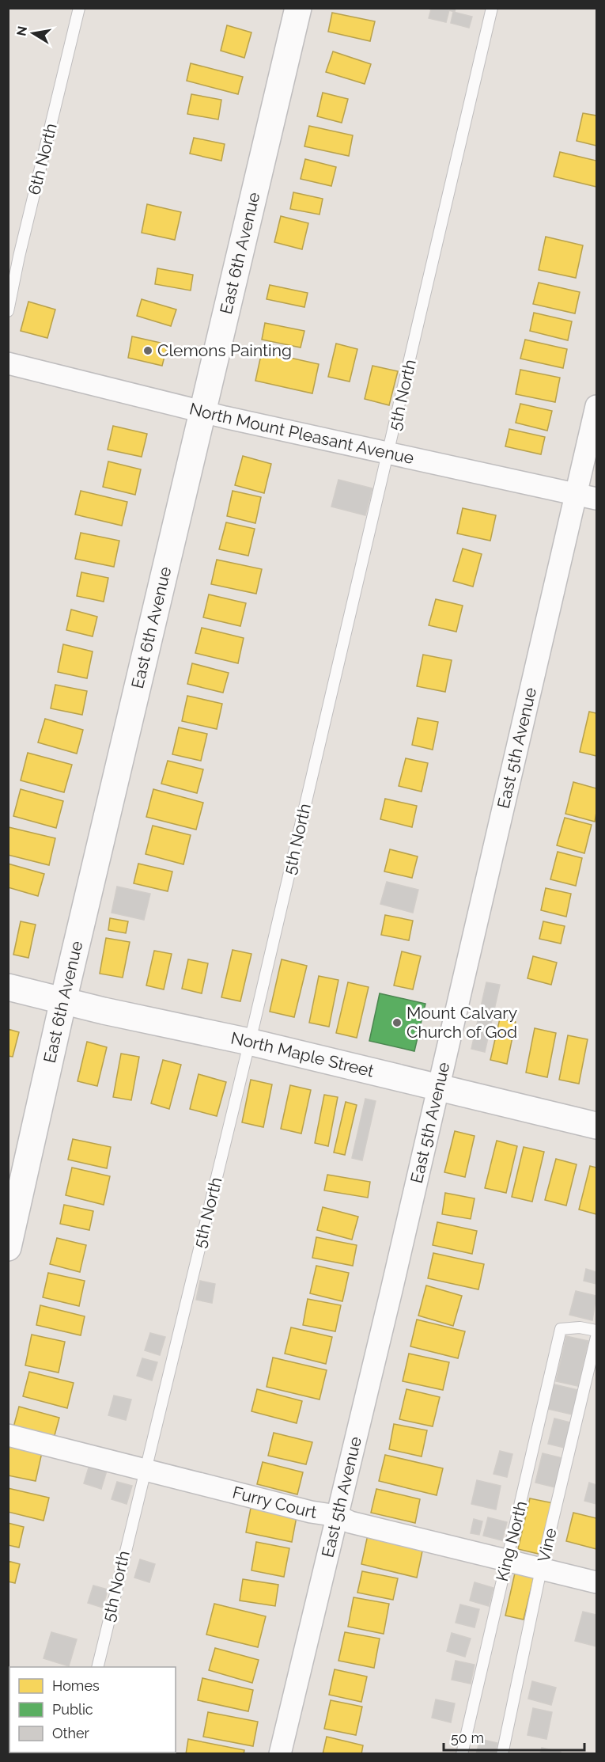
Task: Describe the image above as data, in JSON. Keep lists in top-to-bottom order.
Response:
{
  "streets": {
    "street": [
      "East 6th Avenue",
      "North Mount Pleasant Avenue",
      "East 5th Avenue",
      "North Maple Street",
      "Furry Court"
    ],
    "lane": [
      "6th North",
      "5th North",
      "King North",
      "Vine"
    ]
  },
  "crossings": [
    ["East 6th Avenue", "North Mount Pleasant Avenue"],
    ["East 6th Avenue", "North Maple Street"],
    ["5th North", "North Mount Pleasant Avenue"],
    ["5th North", "North Maple Street"],
    ["5th North", "Furry Court"],
    ["North Mount Pleasant Avenue", "East 5th Avenue"],
    ["East 5th Avenue", "North Maple Street"],
    ["East 5th Avenue", "Furry Court"],
    ["Furry Court", "King North"],
    ["Furry Court", "Vine"]
  ],
  "places": ["Clemons Painting", "Mount Calvary Church of God"],
  "legend": ["Homes", "Public", "Other"],
  "scale_bar": "50 m",
  "north": "left"
}
